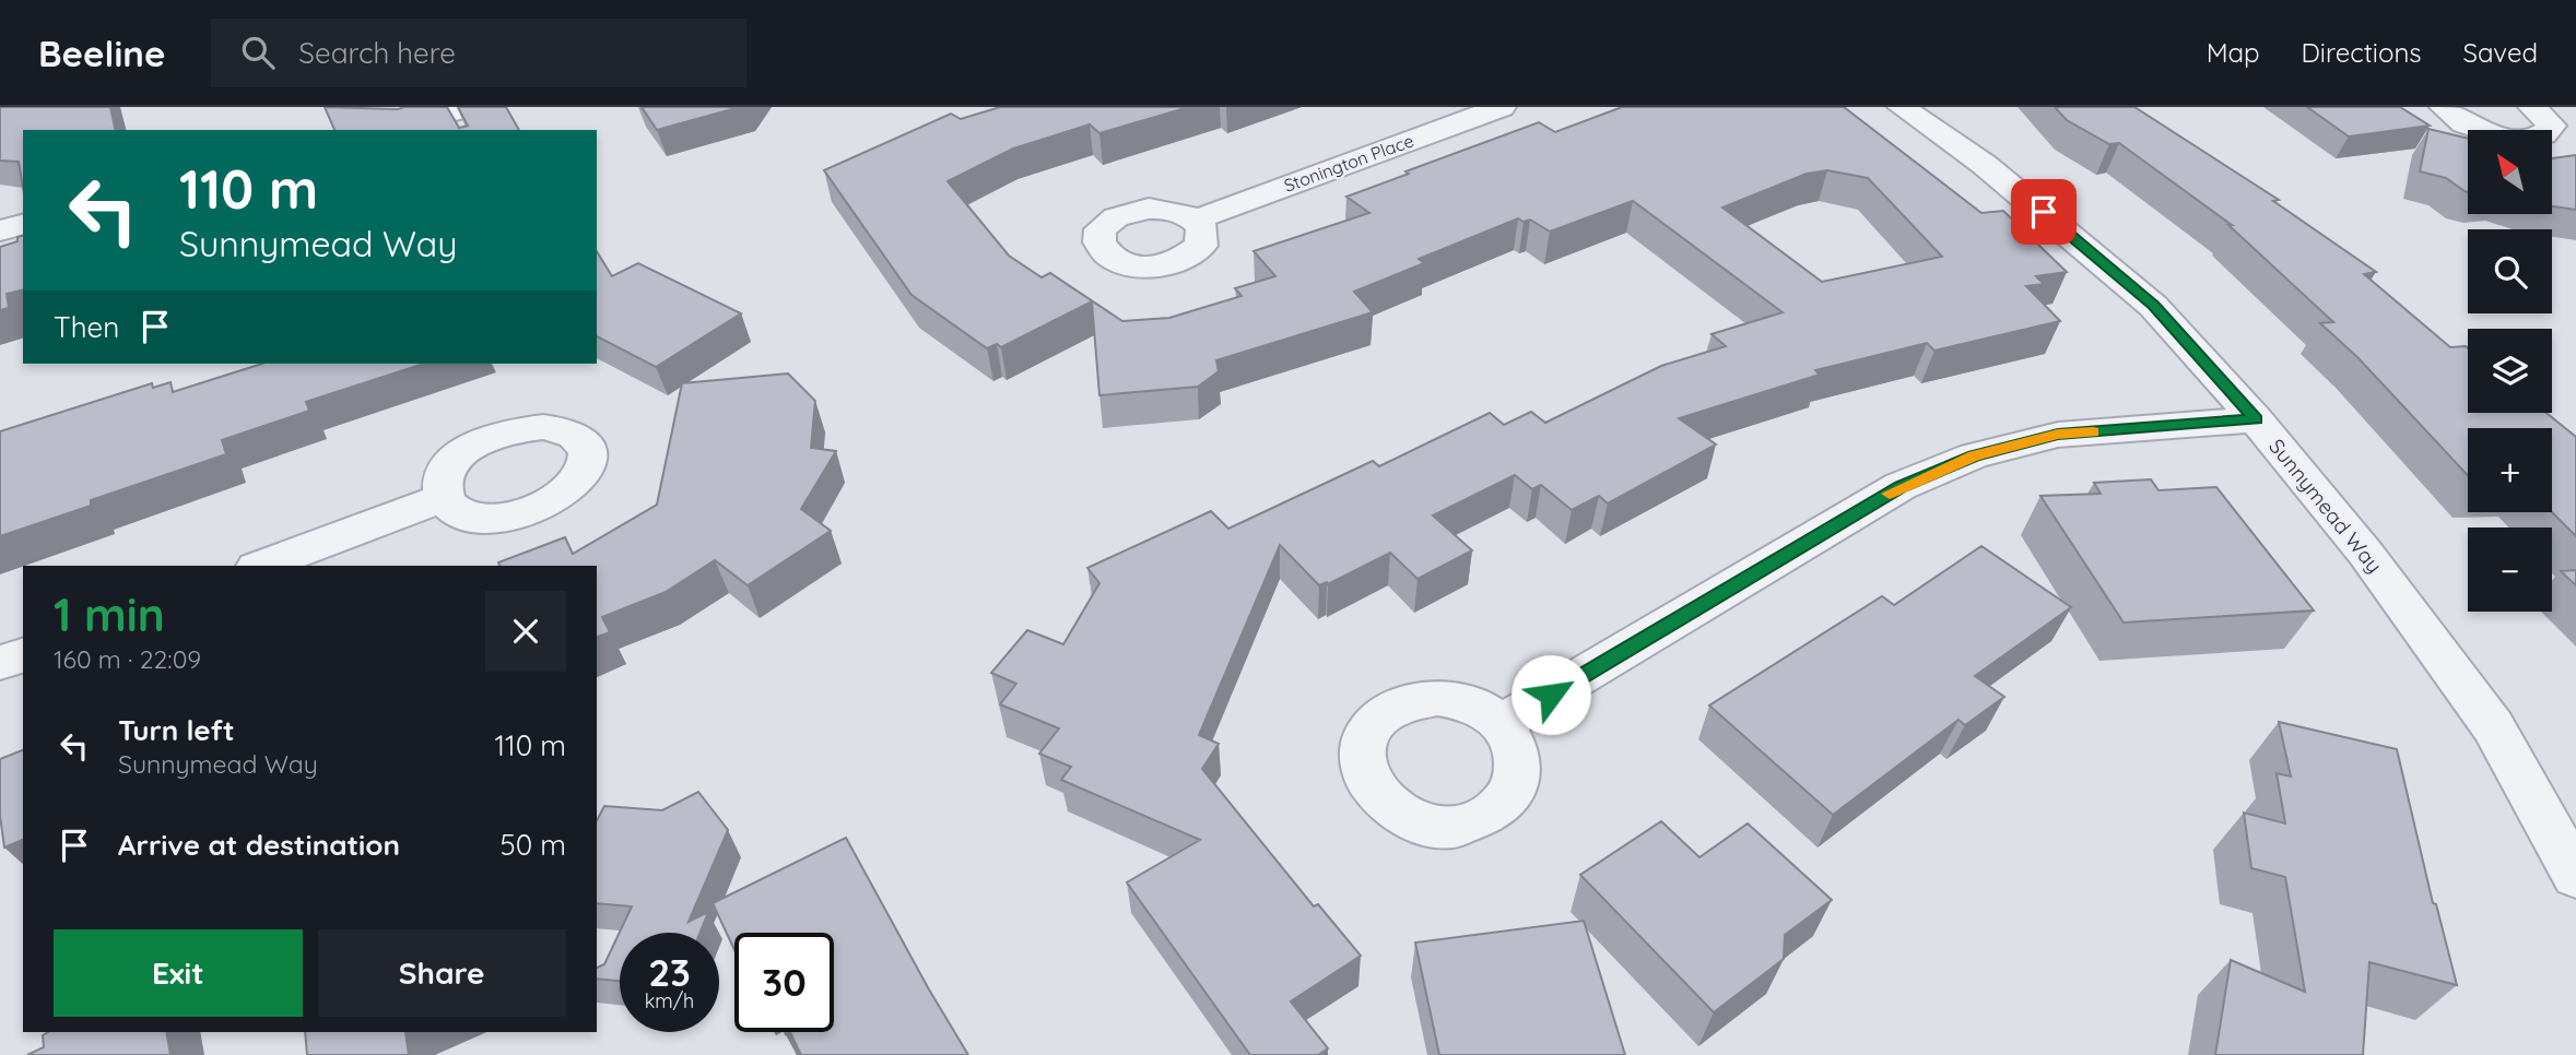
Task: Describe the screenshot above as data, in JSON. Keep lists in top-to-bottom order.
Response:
{
  "streets": {
    "street": ["Stonington Place", "Sunnymead Way"]
  },
  "north": "top left",
  "page": {
    "header": "Beeline",
    "search": "Search here",
    "nav": ["Map", "Directions", "Saved"],
    "map_buttons": ["+", "−"],
    "turn": ["110 m", "Sunnymead Way"],
    "then": "Then",
    "heading": ["1 min", "160 m · 22:09"],
    "list": [
      {
        "name": "Turn left",
        "note": "Sunnymead Way",
        "value": "110 m"
      },
      {
        "name": "Arrive at destination",
        "value": "50 m"
      }
    ],
    "buttons": ["Exit", "Share"],
    "speed": "23 km/h",
    "limit": "30"
  }
}
